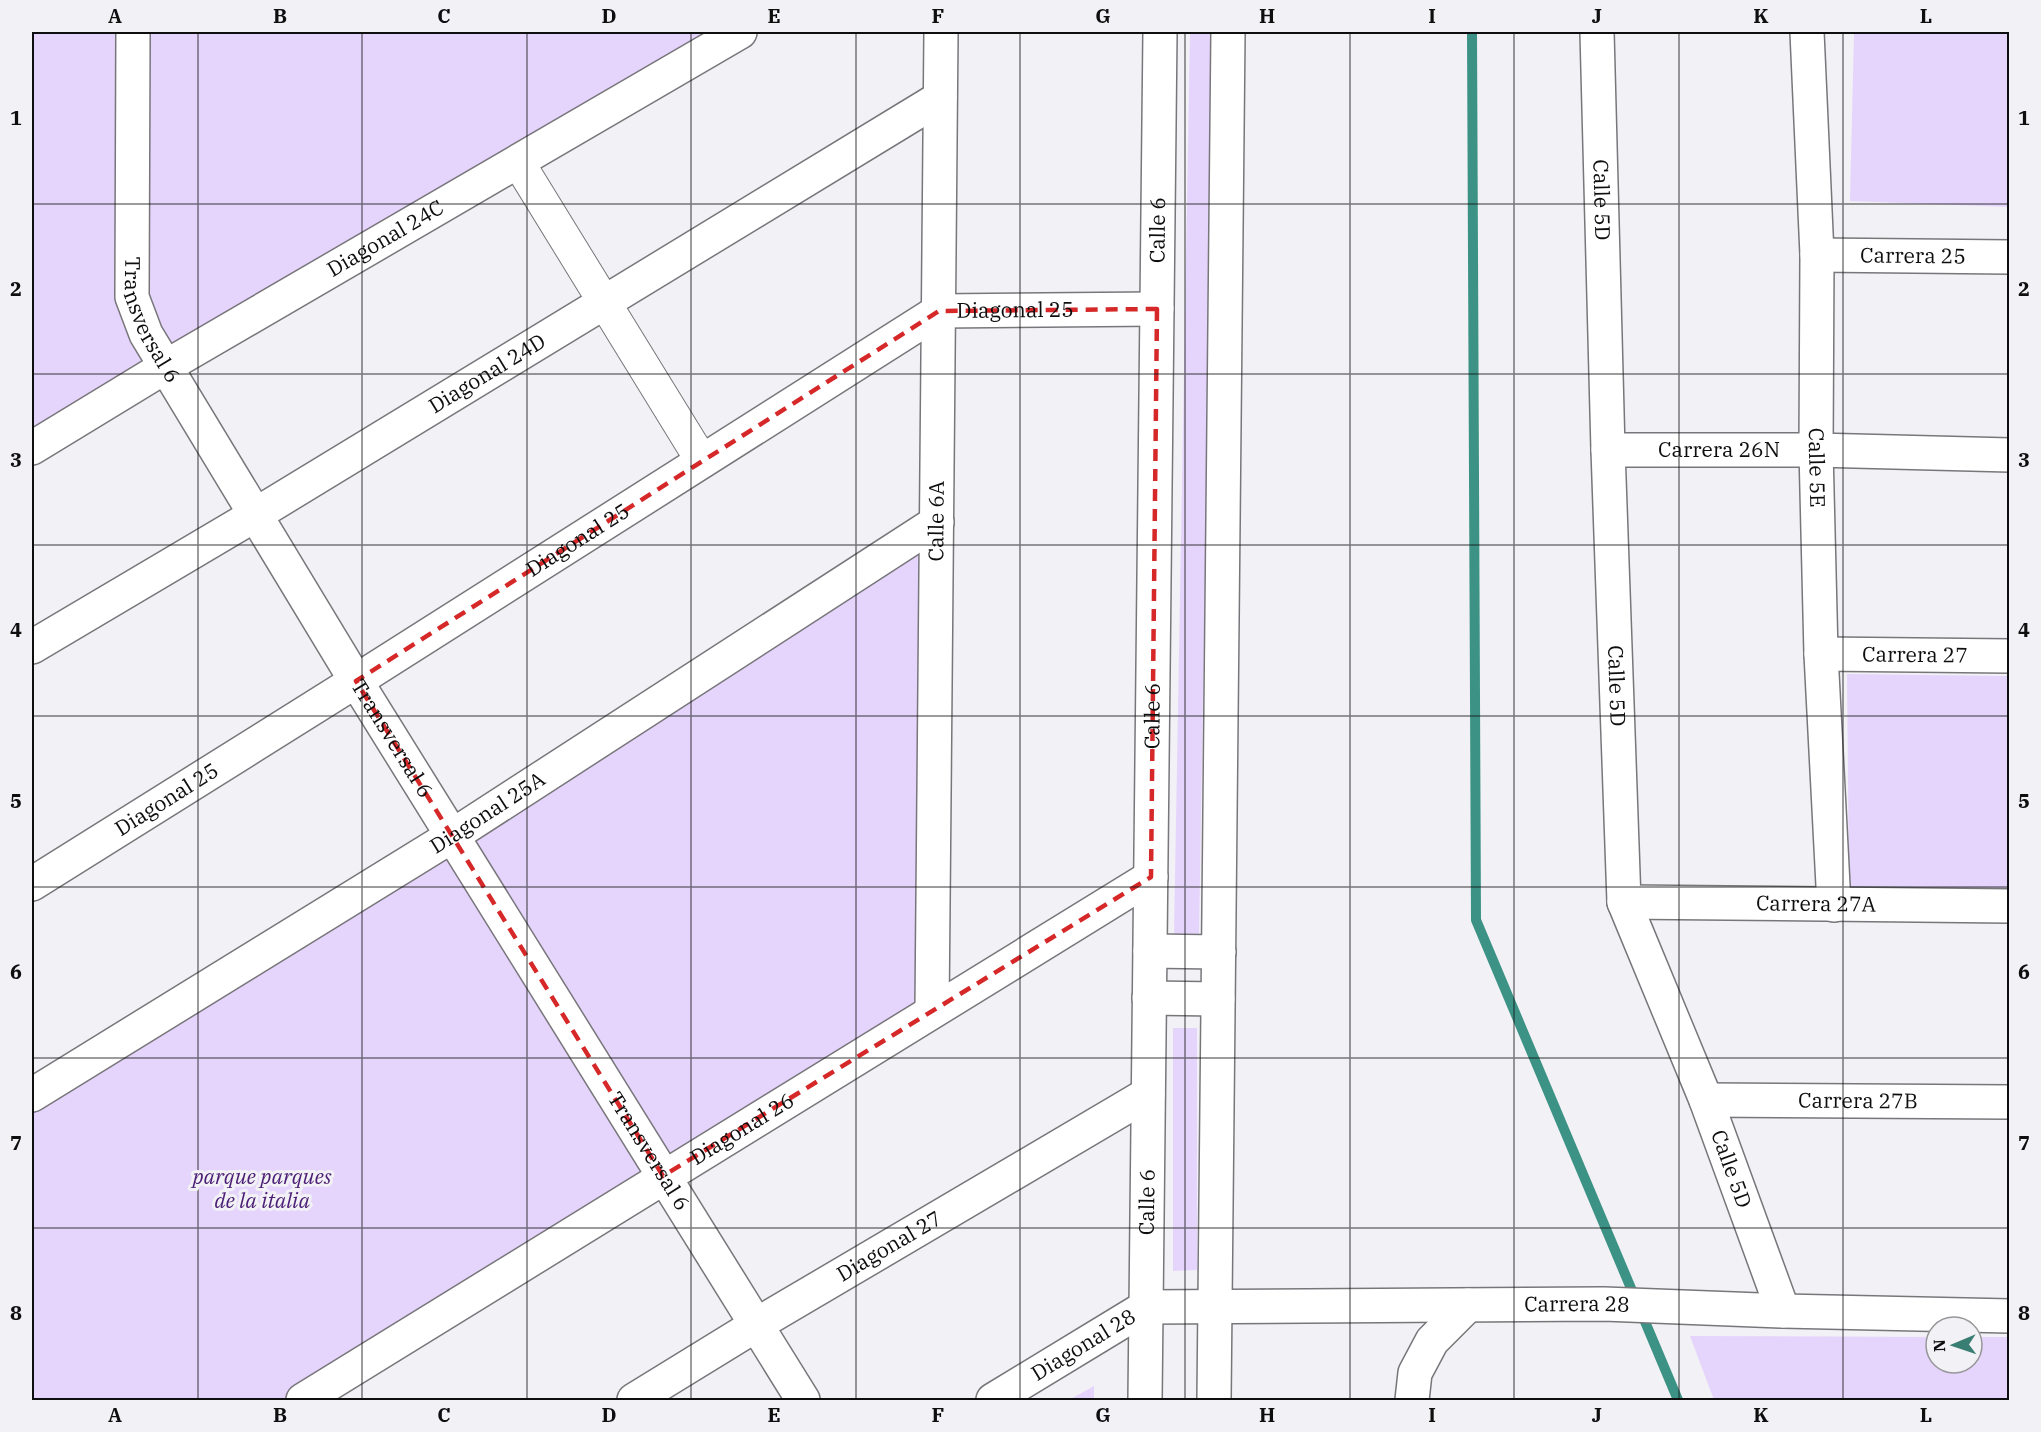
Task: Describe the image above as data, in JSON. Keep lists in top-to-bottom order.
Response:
{
  "streets": {
    "street": [
      "Calle 5D",
      "Calle 6",
      "Diagonal 24C",
      "Carrera 25",
      "Diagonal 25",
      "Transversal 6",
      "Diagonal 24D",
      "Carrera 26N",
      "Calle 5E",
      "Calle 6A",
      "Carrera 27",
      "Diagonal 25A",
      "Carrera 27A",
      "Carrera 27B",
      "Diagonal 26",
      "Diagonal 27",
      "Carrera 28",
      "Diagonal 28"
    ]
  },
  "crossings": [
    ["Calle 5D", "Carrera 26N"],
    ["Calle 5D", "Carrera 27A"],
    ["Calle 5D", "Carrera 27B"],
    ["Calle 5D", "Carrera 28"],
    ["Calle 6", "Diagonal 25"],
    ["Calle 6", "Diagonal 26"],
    ["Calle 6", "Diagonal 27"],
    ["Calle 6", "Carrera 28"],
    ["Calle 6", "Diagonal 28"],
    ["Diagonal 24C", "Transversal 6"],
    ["Carrera 25", "Calle 5E"],
    ["Diagonal 25", "Transversal 6"],
    ["Diagonal 25", "Calle 6A"],
    ["Transversal 6", "Diagonal 24D"],
    ["Transversal 6", "Diagonal 25A"],
    ["Transversal 6", "Diagonal 26"],
    ["Transversal 6", "Diagonal 27"],
    ["Diagonal 24D", "Calle 6A"],
    ["Carrera 26N", "Calle 5E"],
    ["Calle 5E", "Carrera 27"],
    ["Calle 5E", "Carrera 27A"],
    ["Calle 6A", "Diagonal 25A"],
    ["Calle 6A", "Diagonal 26"],
    ["Carrera 28", "Diagonal 28"]
  ],
  "parks": ["parque parques de la italia"],
  "north": "left",
  "grid": {
    "columns": [
      "A",
      "B",
      "C",
      "D",
      "E",
      "F",
      "G",
      "H",
      "I",
      "J",
      "K",
      "L"
    ],
    "rows": [
      "1",
      "2",
      "3",
      "4",
      "5",
      "6",
      "7",
      "8"
    ]
  }
}
